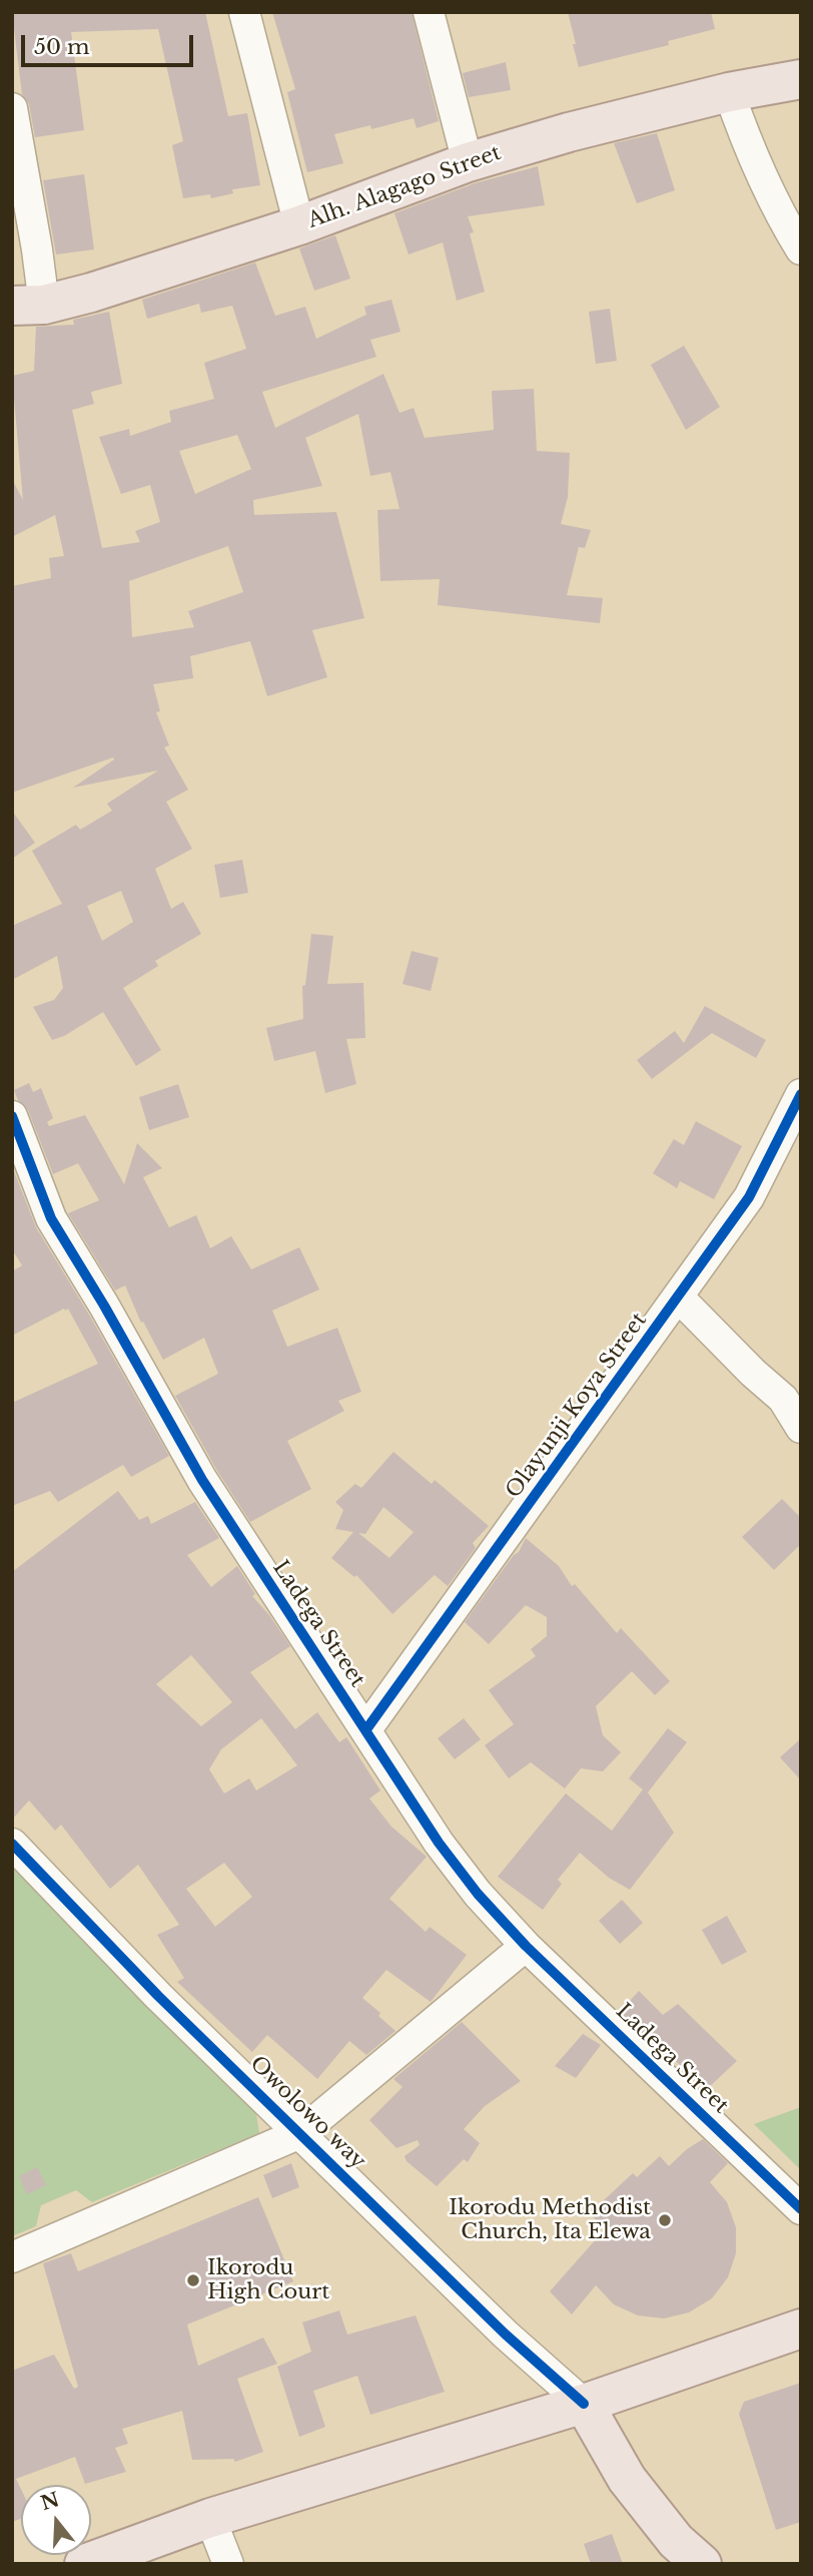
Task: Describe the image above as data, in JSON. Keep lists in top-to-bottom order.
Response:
{
  "streets": {
    "main road": ["Alh. Alagago Street"],
    "street": ["Olayunji Koya Street", "Ladega Street", "Owolowo way"]
  },
  "crossings": [
    ["Olayunji Koya Street", "Ladega Street"]
  ],
  "places": ["Ikorodu Methodist Church, Ita Elewa", "Ikorodu High Court"],
  "scale_bar": "50 m",
  "north": "top"
}
